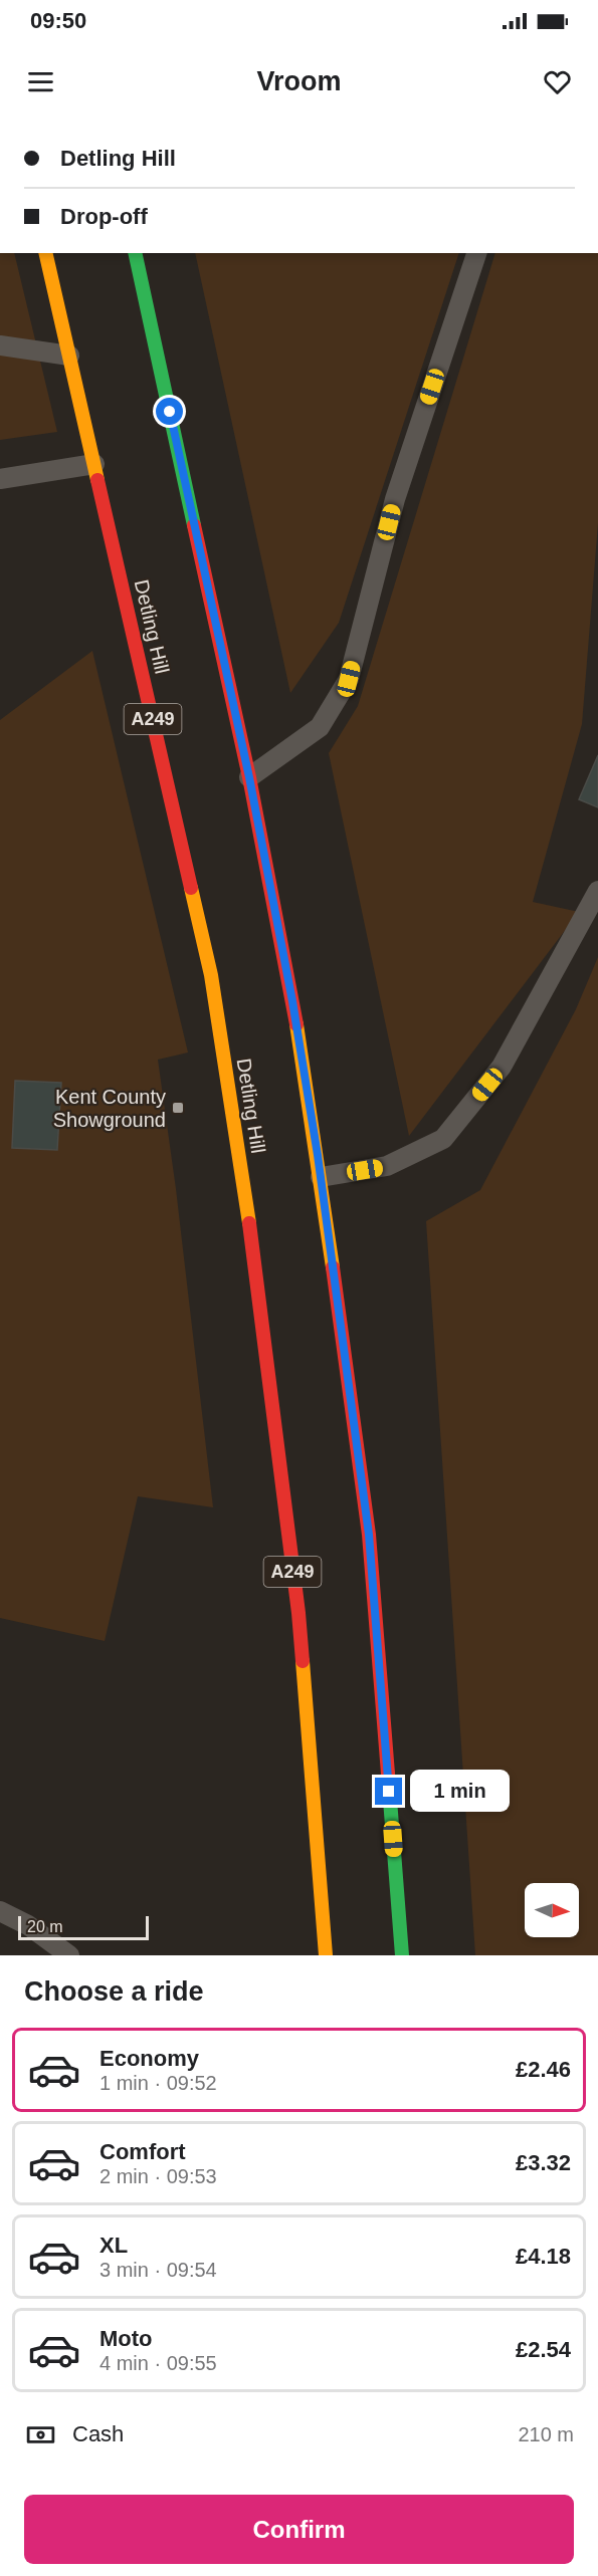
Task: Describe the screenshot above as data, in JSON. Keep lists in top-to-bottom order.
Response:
{
  "streets": {
    "highway": ["Detling Hill", "A249"]
  },
  "places": {
    "transit": ["Kent County Showground"]
  },
  "scale_bar": "20 m",
  "north": "right",
  "page": {
    "status": "09:50",
    "header": "Vroom",
    "banner": ["Detling Hill", "Drop-off"],
    "bubble": "1 min",
    "scale": "20 m",
    "heading": "Choose a ride",
    "list": [
      {
        "name": "Economy",
        "note": "1 min · 09:52",
        "value": "£2.46"
      },
      {
        "name": "Comfort",
        "note": "2 min · 09:53",
        "value": "£3.32"
      },
      {
        "name": "XL",
        "note": "3 min · 09:54",
        "value": "£4.18"
      },
      {
        "name": "Moto",
        "note": "4 min · 09:55",
        "value": "£2.54"
      }
    ],
    "pay": ["Cash", "210 m"],
    "buttons": "Confirm"
  }
}
